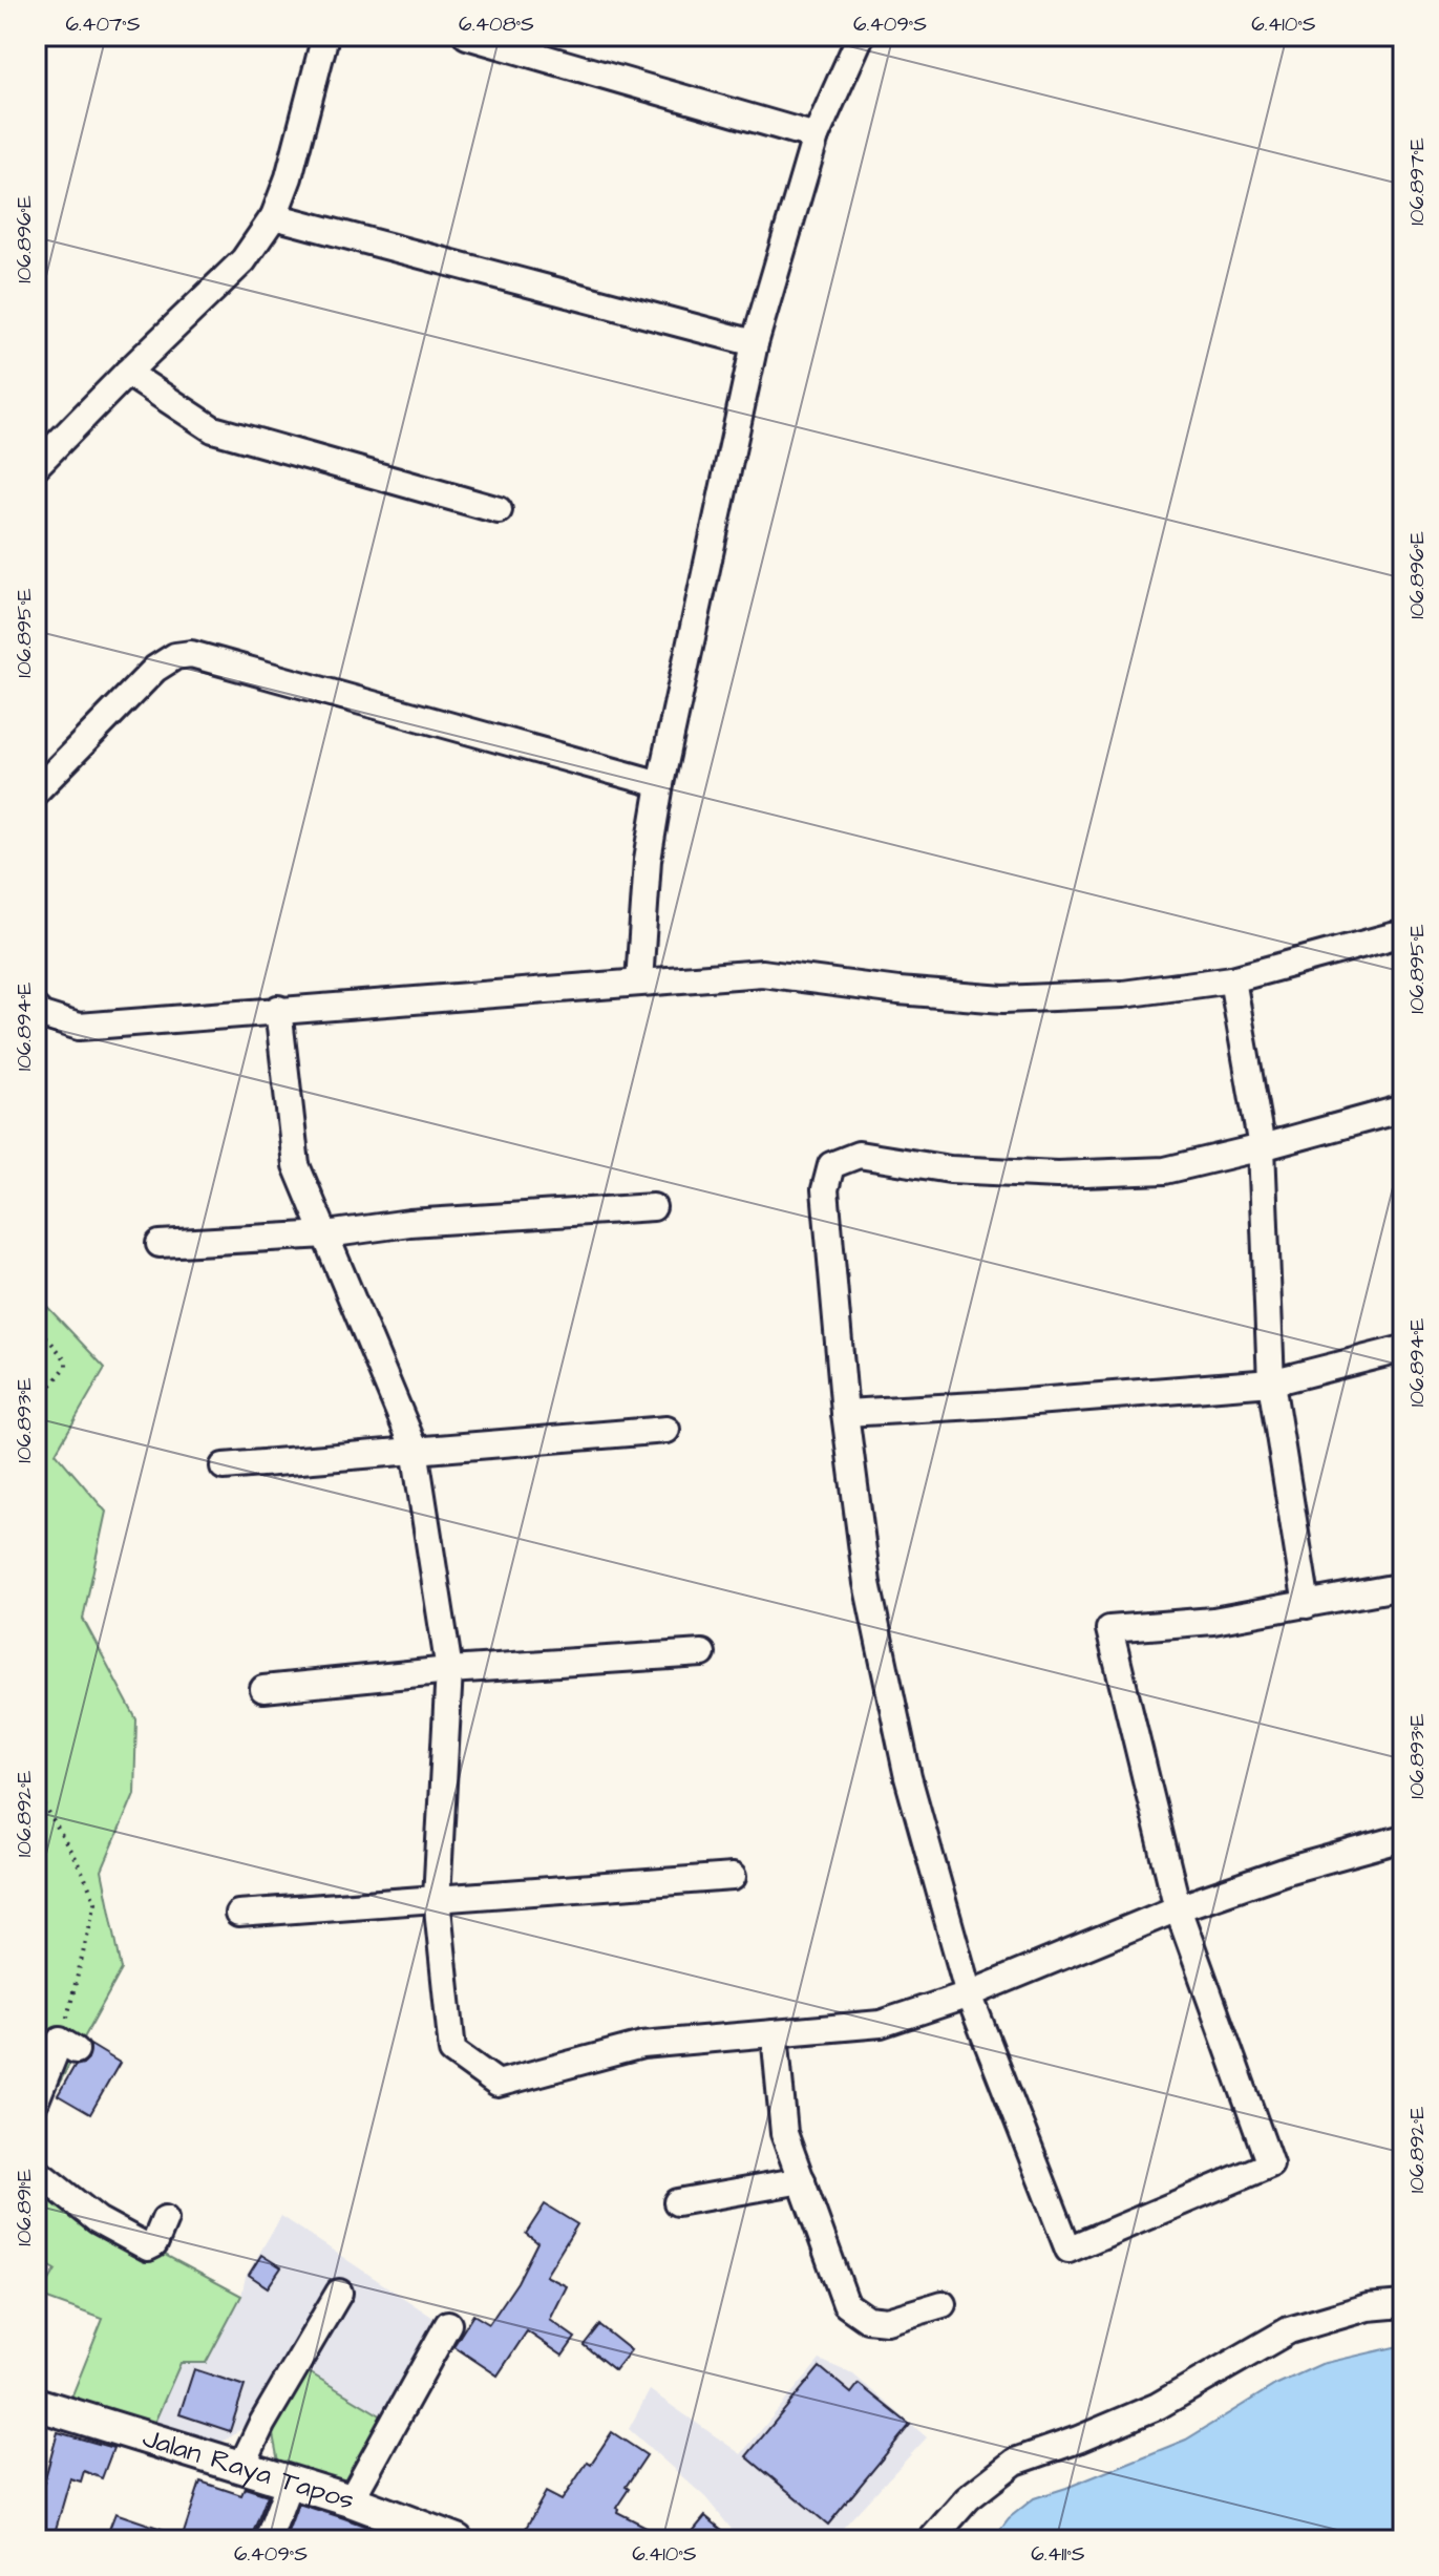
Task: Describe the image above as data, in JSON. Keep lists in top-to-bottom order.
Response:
{
  "streets": {
    "main road": ["Jalan Raya Tapos"]
  },
  "coordinates": [
    "6.407°S",
    "6.408°S",
    "6.409°S",
    "6.410°S",
    "106.897°E",
    "106.896°E",
    "106.895°E",
    "106.894°E",
    "106.893°E",
    "106.892°E",
    "106.891°E",
    "6.411°S"
  ]
}
